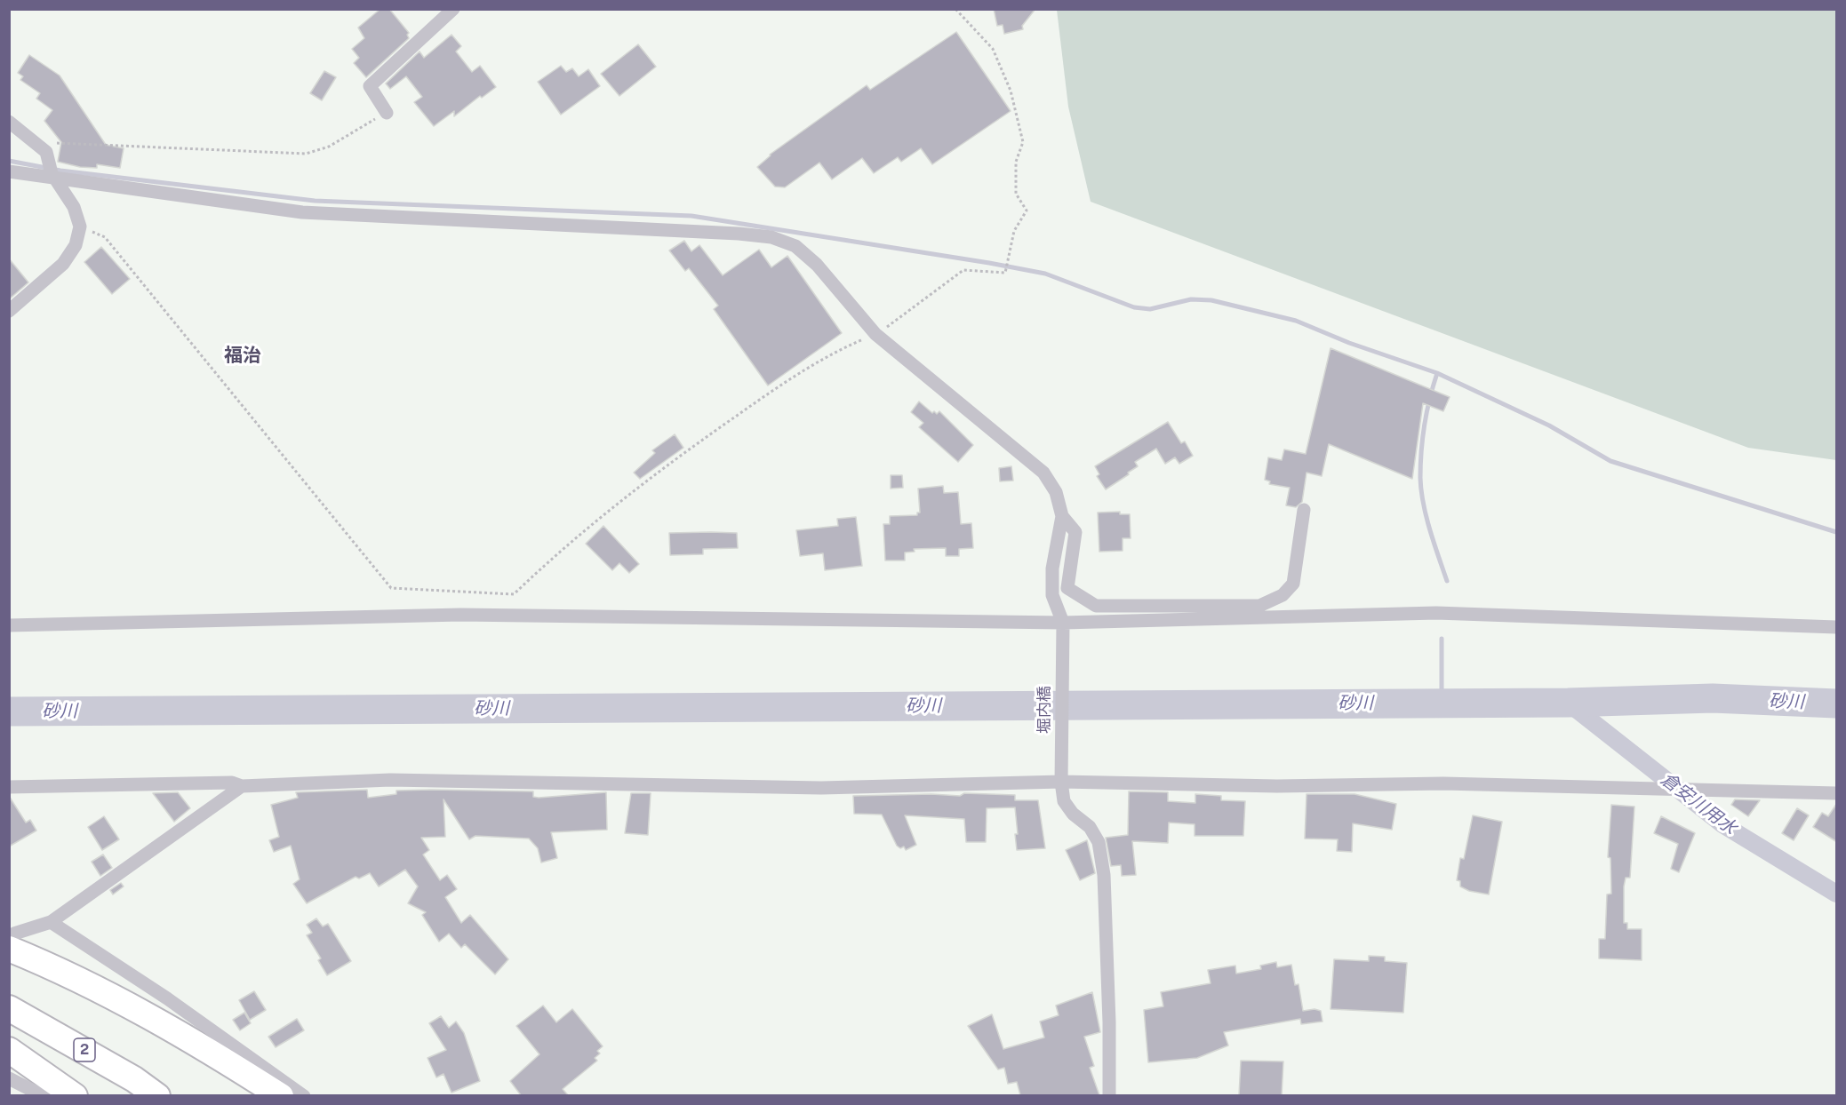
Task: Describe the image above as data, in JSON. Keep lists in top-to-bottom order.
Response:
{
  "streets": {
    "highway": ["2"],
    "street": ["堀内橋"]
  },
  "districts": ["福治"],
  "water": ["砂川", "倉安川用水"]
}
